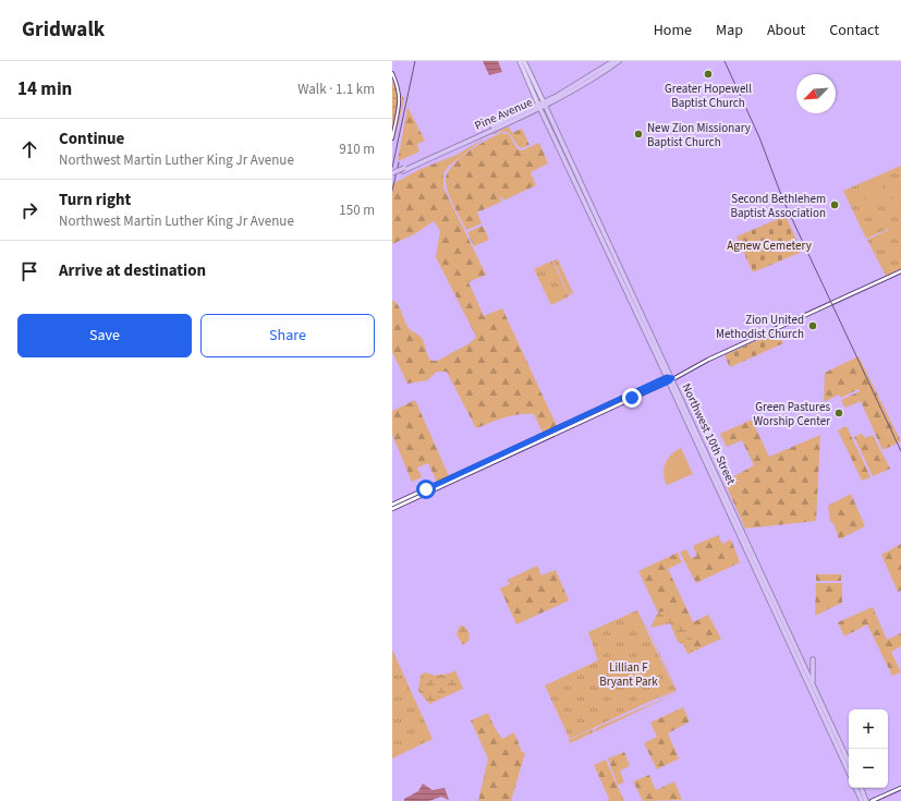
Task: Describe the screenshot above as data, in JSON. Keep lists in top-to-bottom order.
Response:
{
  "streets": {
    "highway": ["Pine Avenue", "Northwest 10th Street"]
  },
  "crossings": [
    ["Pine Avenue", "Northwest 10th Street"]
  ],
  "parks": ["Agnew Cemetery", "Lillian F Bryant Park"],
  "places": [
    "Greater Hopewell Baptist Church",
    "New Zion Missionary Baptist Church",
    "Second Bethlehem Baptist Association",
    "Zion United Methodist Church",
    "Green Pastures Worship Center"
  ],
  "north": "bottom left",
  "page": {
    "header": "Gridwalk",
    "nav": [
      "Home",
      "Map",
      "About",
      "Contact"
    ],
    "heading": ["14 min", "Walk · 1.1 km"],
    "list": [
      ["Continue", "Northwest Martin Luther King Jr Avenue", "910 m"],
      ["Turn right", "Northwest Martin Luther King Jr Avenue", "150 m"],
      "Arrive at destination"
    ],
    "buttons": ["Save", "Share"],
    "map_buttons": ["+", "−"]
  }
}
